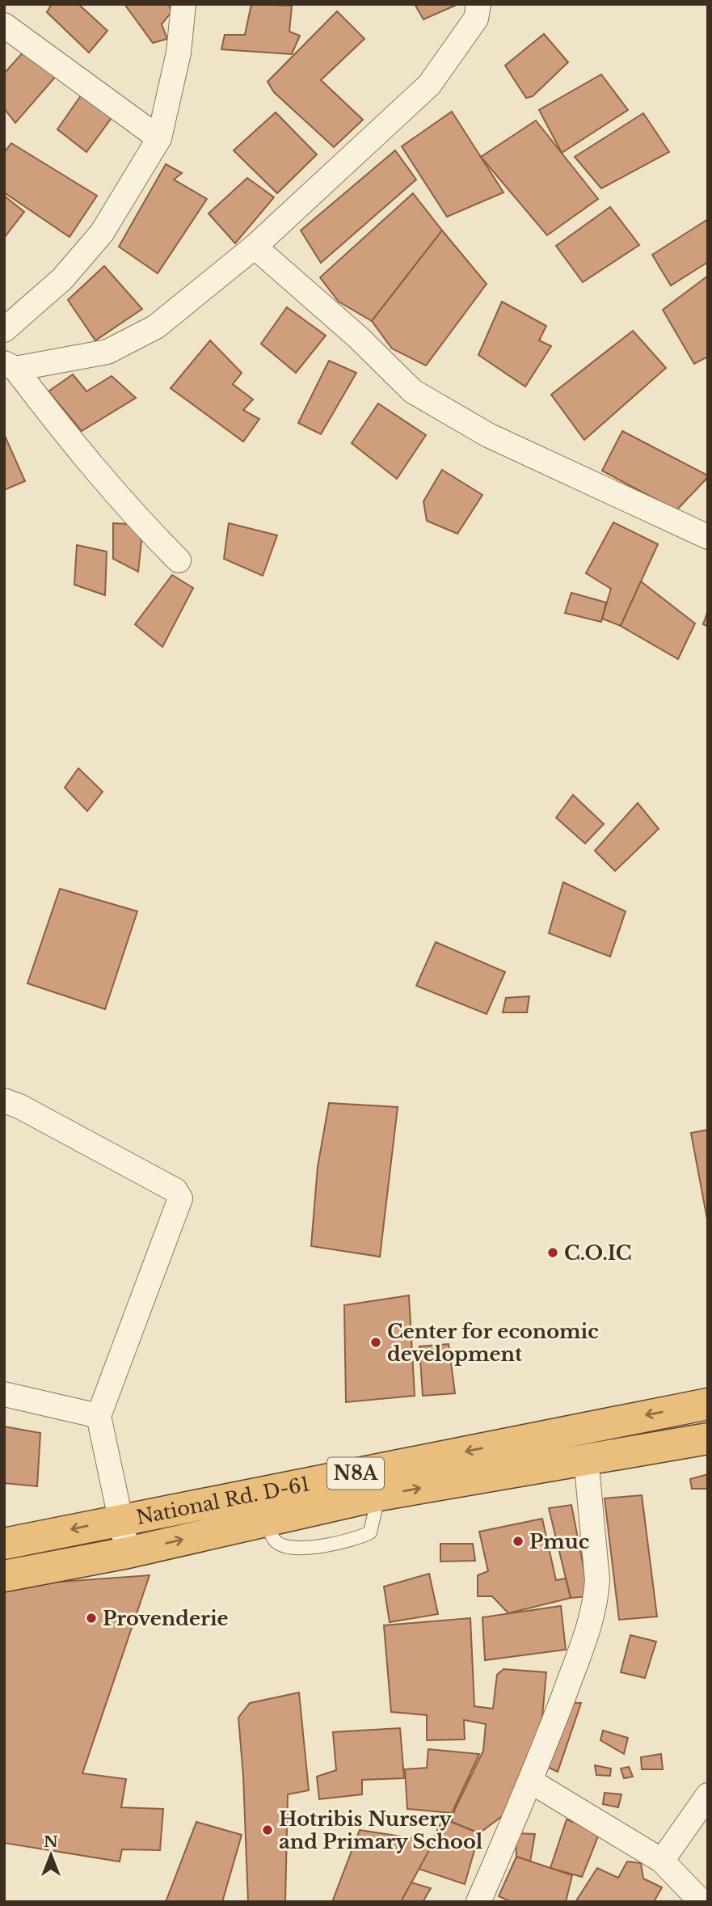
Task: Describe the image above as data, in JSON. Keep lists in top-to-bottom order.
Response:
{
  "streets": {
    "highway": ["N8A", "National Rd. D-61"]
  },
  "places": [
    "C.O.IC",
    "Center for economic development",
    "Pmuc",
    "Provenderie",
    "Hotribis Nursery and Primary School"
  ],
  "north": "top"
}
